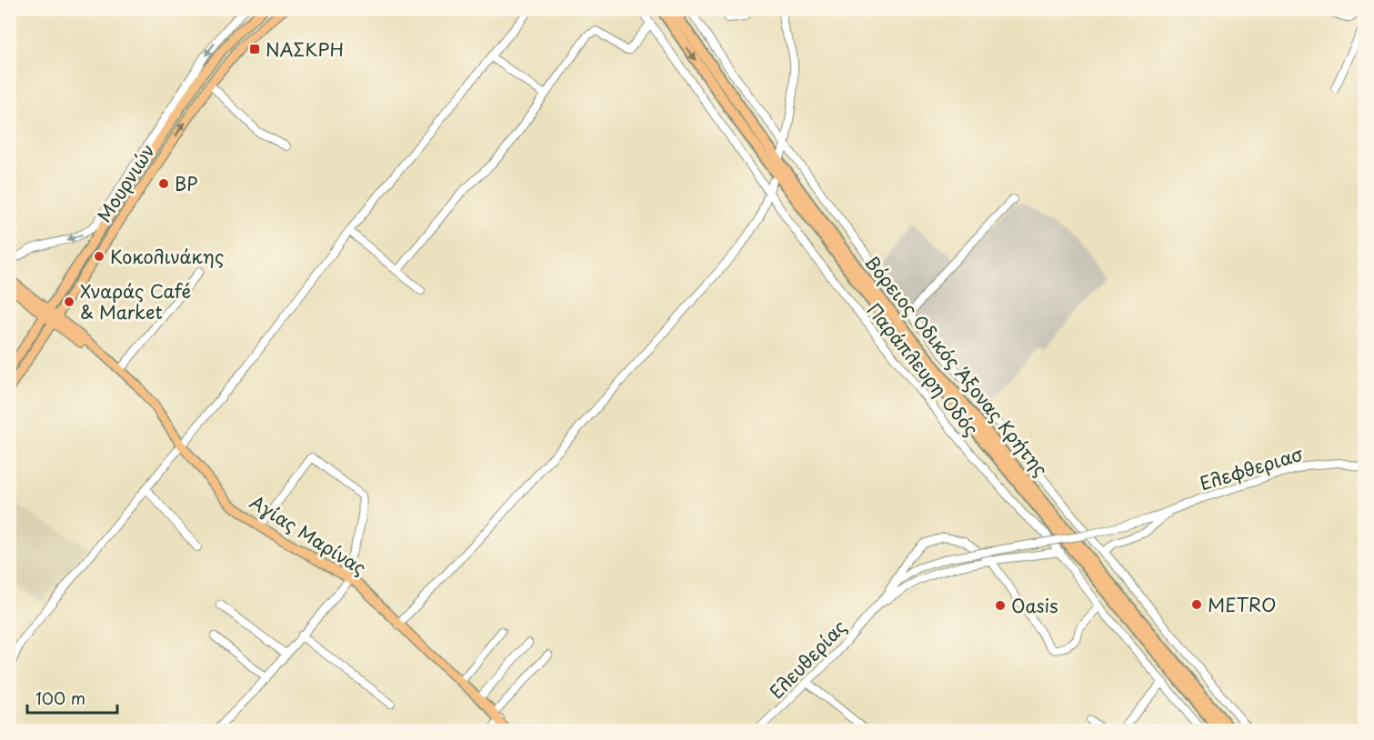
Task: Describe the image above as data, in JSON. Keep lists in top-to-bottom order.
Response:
{
  "streets": {
    "highway": ["Βόρειος Οδικός Άξονας Κρήτης"],
    "main road": ["Μουρνιών", "Αγίας Μαρίνας"],
    "street": ["Παράπλευρη Οδός", "Ελεφθεριασ", "Ελευθερίας"]
  },
  "crossings": [
    ["Μουρνιών", "Αγίας Μαρίνας"],
    ["Ελεφθεριασ", "Ελευθερίας"]
  ],
  "places": {
    "transit": ["ΝΑΣΚΡΗ"],
    "other": [
      "BP",
      "Κοκολινάκης",
      "Χναράς Café & Market",
      "METRO",
      "Oasis"
    ]
  },
  "scale_bar": "100 m"
}
